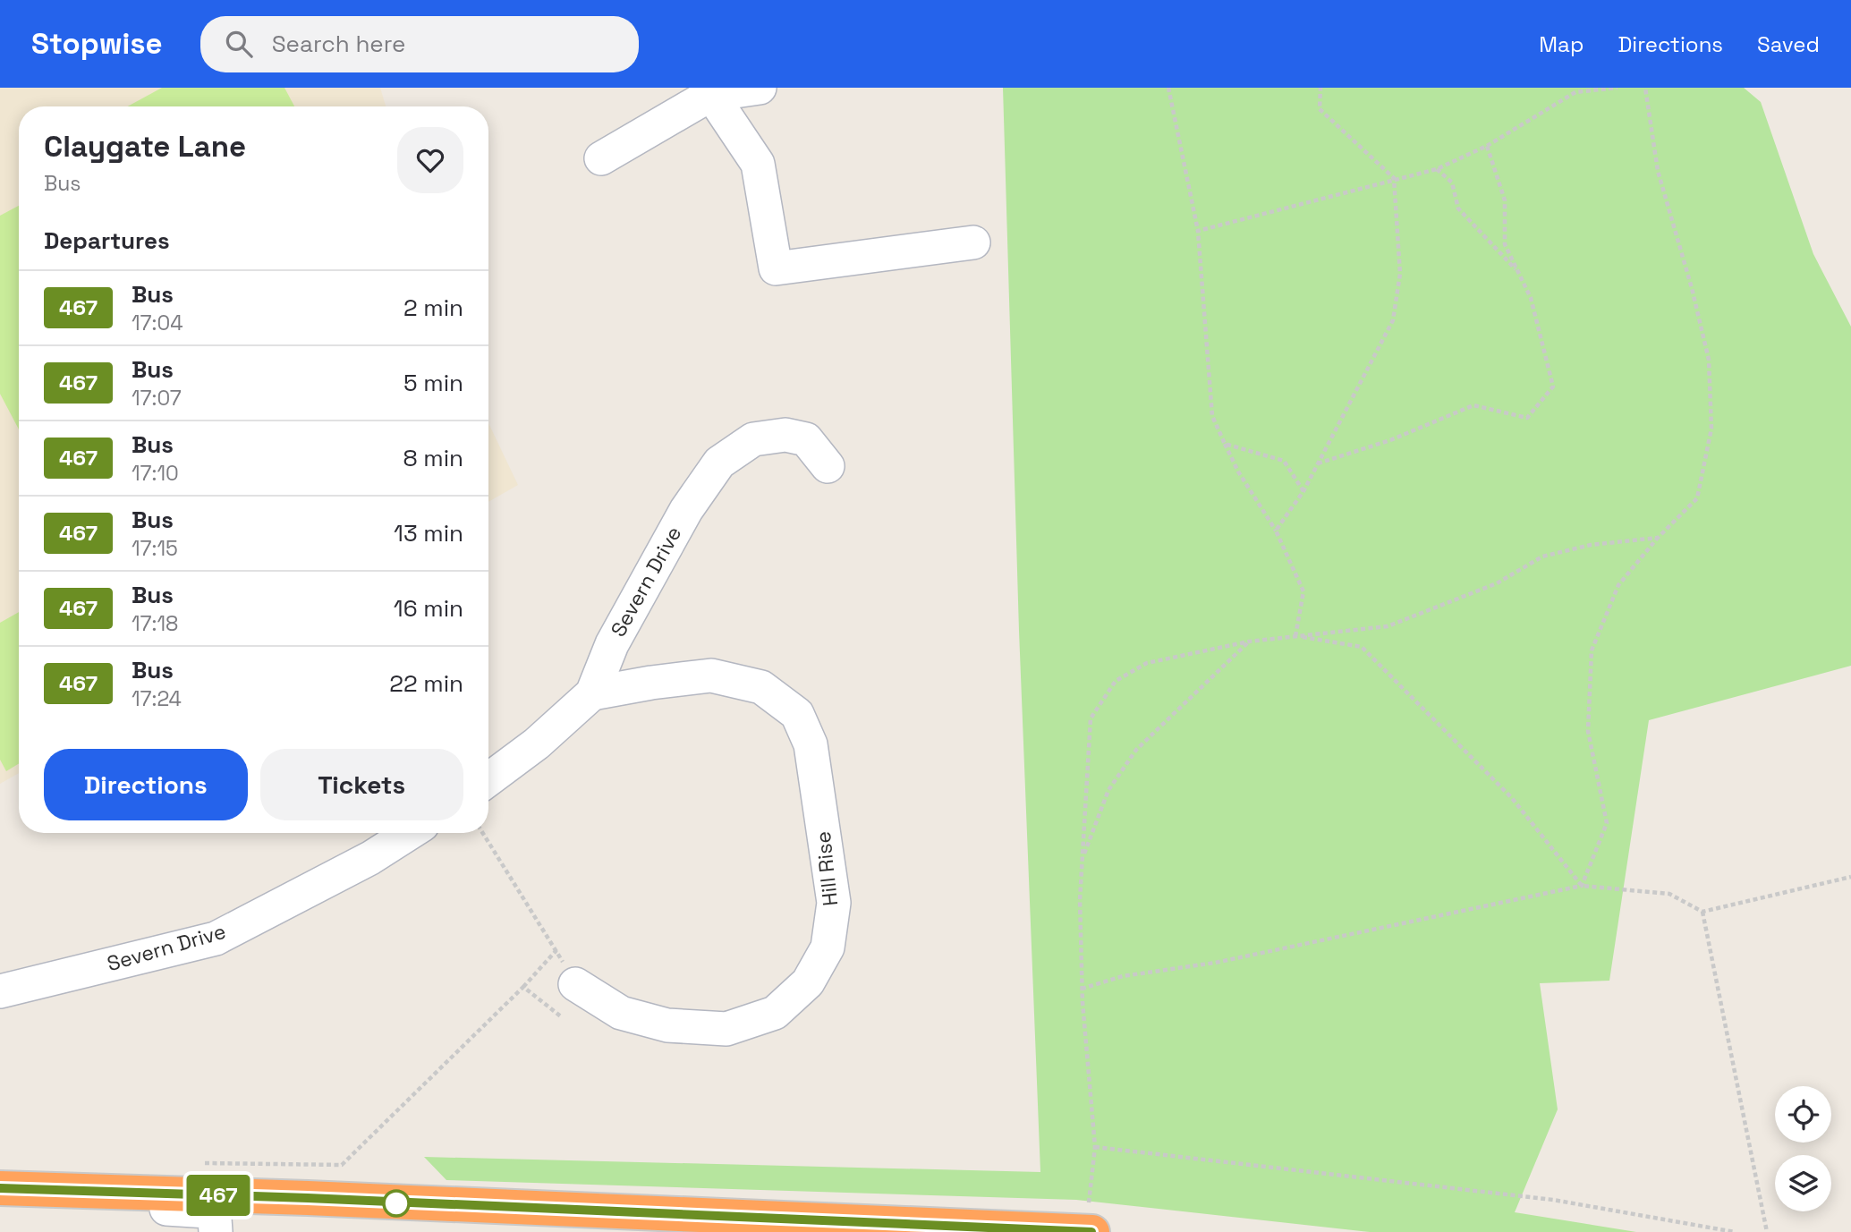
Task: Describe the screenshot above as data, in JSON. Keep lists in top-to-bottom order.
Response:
{
  "streets": {
    "street": ["Severn Drive", "Hill Rise"]
  },
  "crossings": [
    ["Severn Drive", "Hill Rise"]
  ],
  "lines": ["bus line 467"],
  "page": {
    "header": "Stopwise",
    "search": "Search here",
    "nav": ["Map", "Directions", "Saved"],
    "on_map": "467",
    "heading": [
      ["Claygate Lane", "Bus"],
      "Departures"
    ],
    "list": [
      {
        "mark": "467",
        "name": "Bus",
        "note": "17:04",
        "value": "2 min"
      },
      {
        "mark": "467",
        "name": "Bus",
        "note": "17:07",
        "value": "5 min"
      },
      {
        "mark": "467",
        "name": "Bus",
        "note": "17:10",
        "value": "8 min"
      },
      {
        "mark": "467",
        "name": "Bus",
        "note": "17:15",
        "value": "13 min"
      },
      {
        "mark": "467",
        "name": "Bus",
        "note": "17:18",
        "value": "16 min"
      },
      {
        "mark": "467",
        "name": "Bus",
        "note": "17:24",
        "value": "22 min"
      }
    ],
    "buttons": ["Directions", "Tickets"]
  }
}
